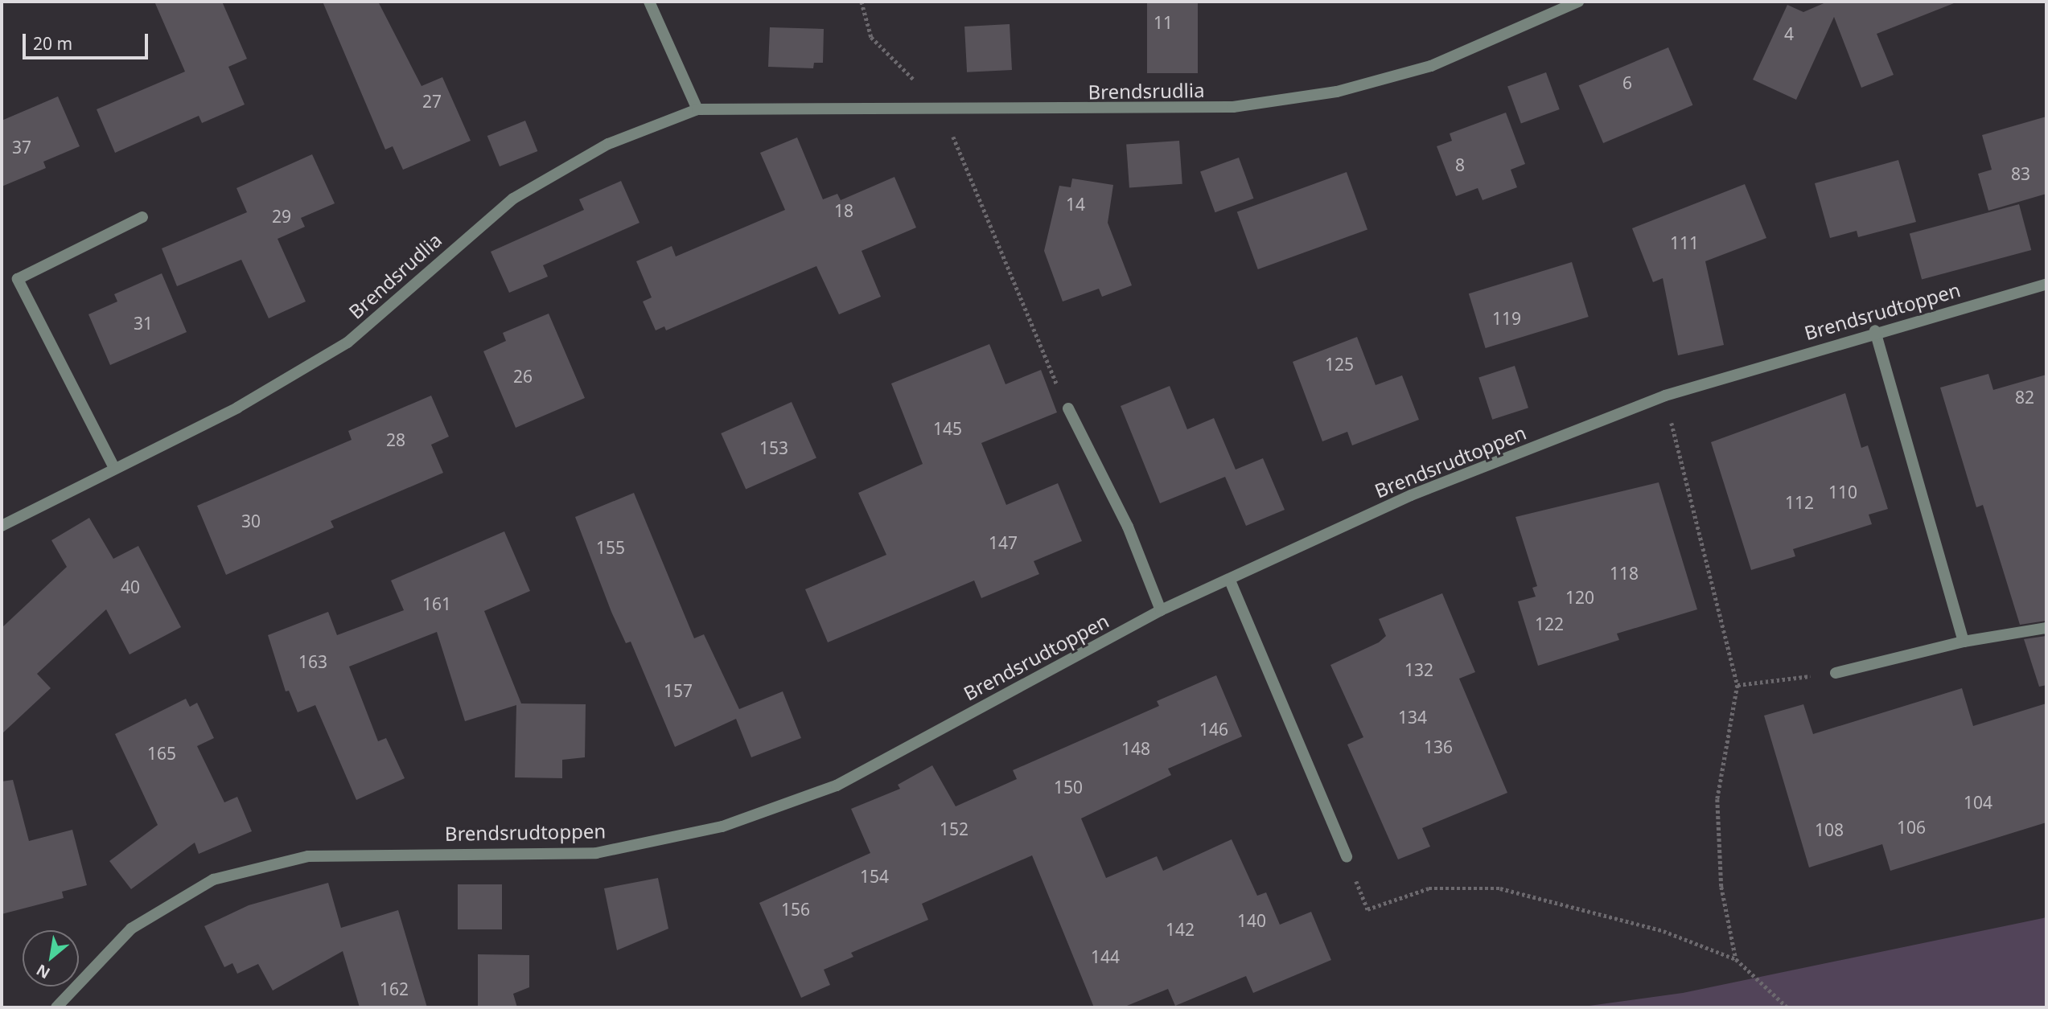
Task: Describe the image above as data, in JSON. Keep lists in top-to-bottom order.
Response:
{
  "streets": {
    "street": ["Brendsrudlia", "Brendsrudtoppen"]
  },
  "house_numbers": [
    "11",
    "4",
    "6",
    "27",
    "37",
    "8",
    "83",
    "14",
    "18",
    "29",
    "111",
    "119",
    "31",
    "125",
    "26",
    "82",
    "145",
    "28",
    "153",
    "110",
    "112",
    "30",
    "147",
    "155",
    "118",
    "40",
    "120",
    "161",
    "122",
    "163",
    "132",
    "157",
    "134",
    "146",
    "136",
    "148",
    "165",
    "150",
    "104",
    "106",
    "152",
    "108",
    "154",
    "156",
    "140",
    "142",
    "144",
    "162"
  ],
  "scale_bar": "20 m",
  "north": "bottom left"
}
